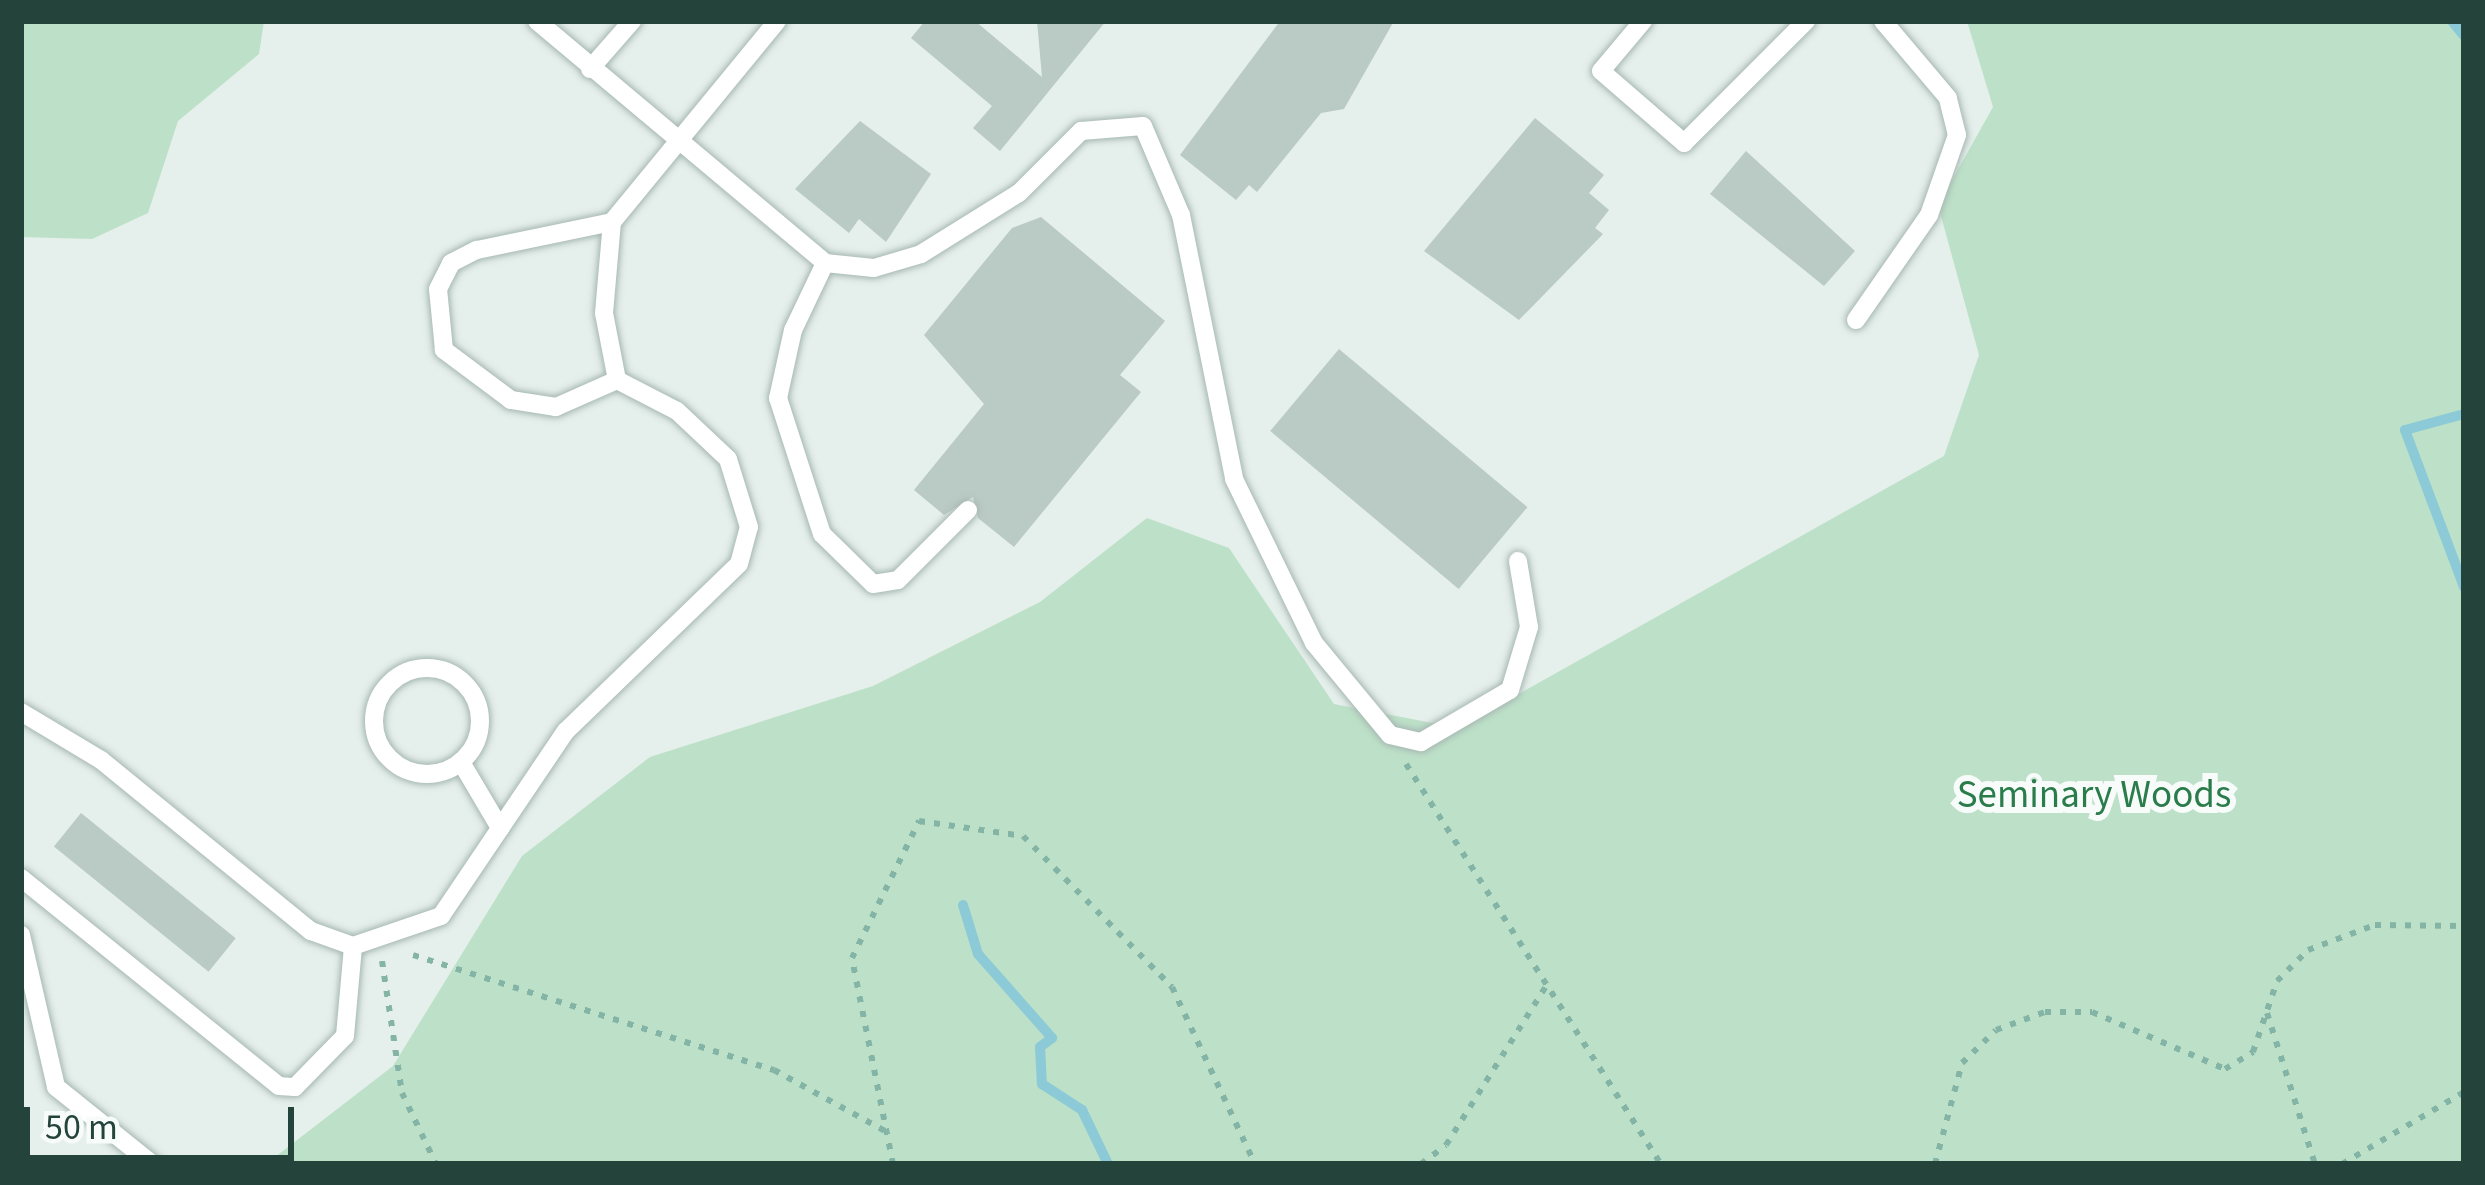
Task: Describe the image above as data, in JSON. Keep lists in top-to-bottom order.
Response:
{
  "parks": ["Seminary Woods"],
  "scale_bar": "50 m"
}
